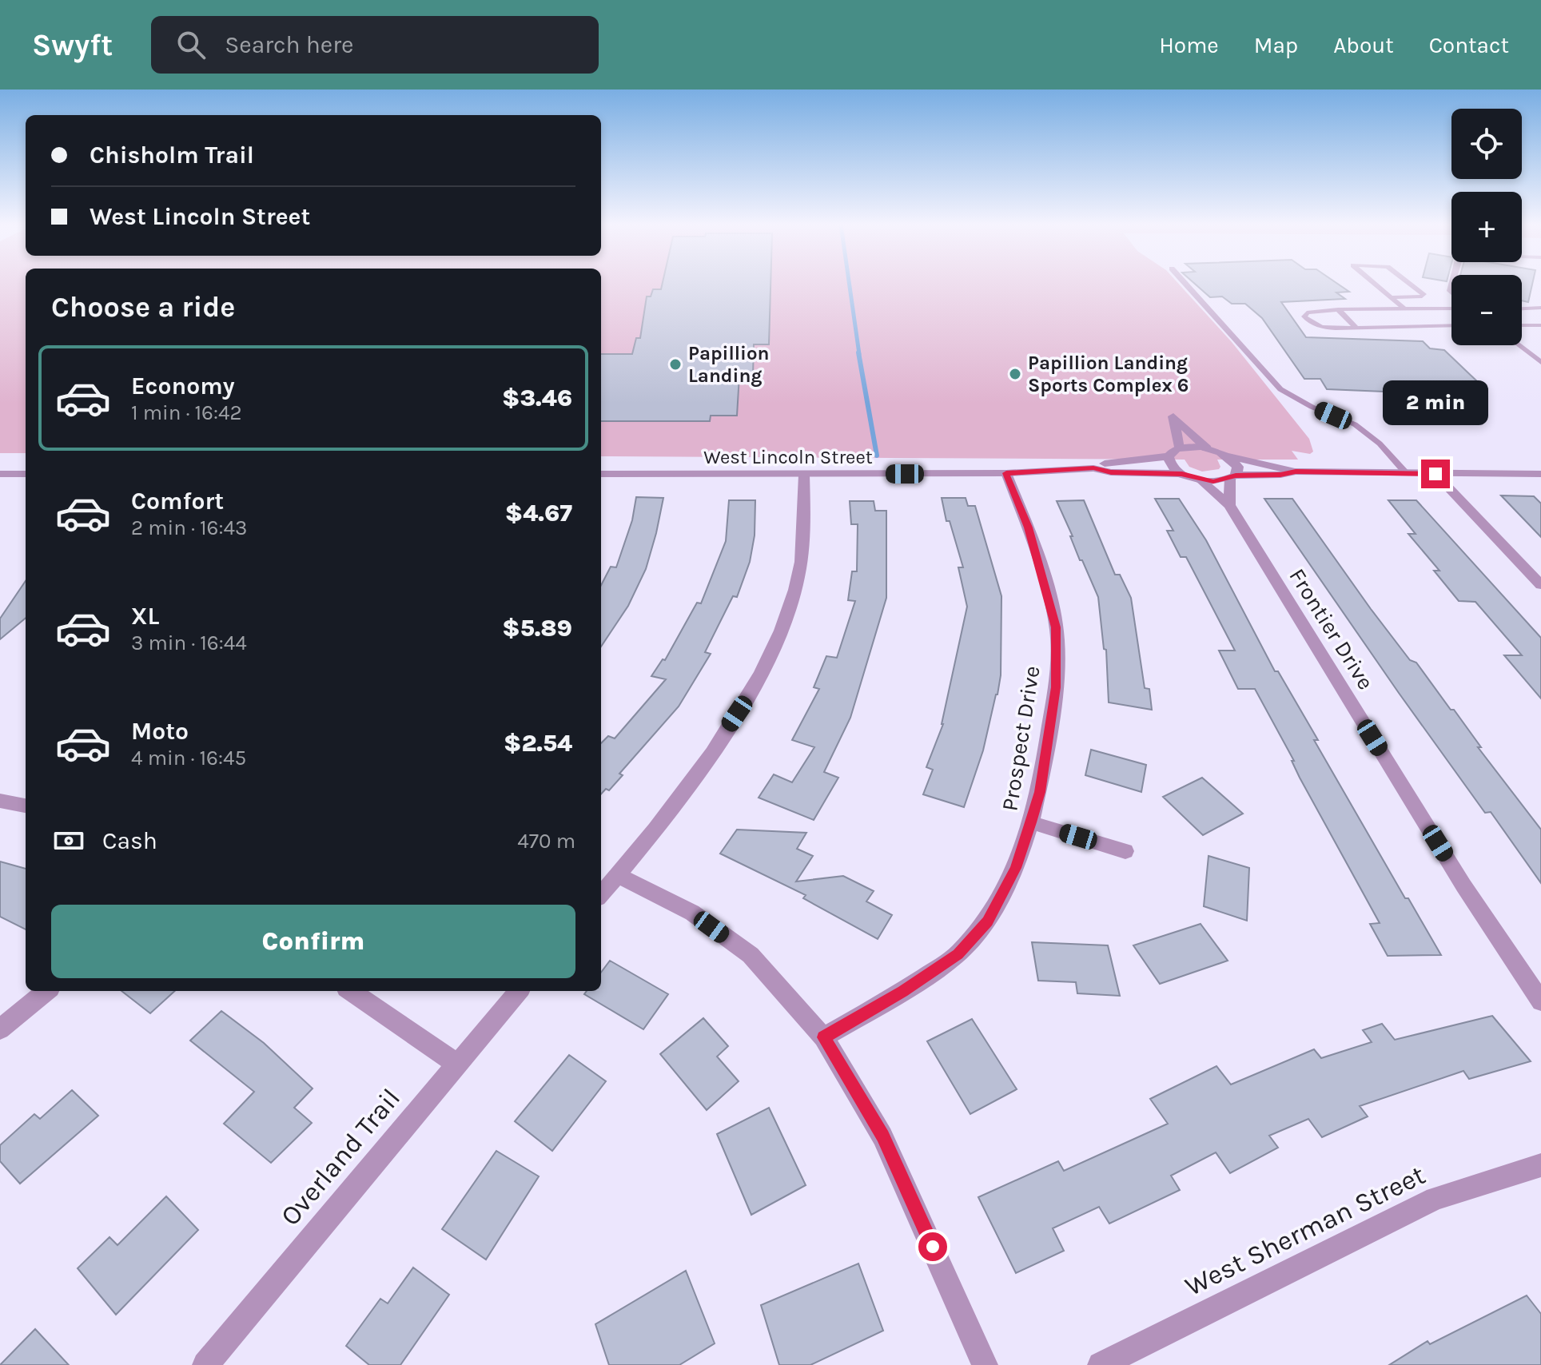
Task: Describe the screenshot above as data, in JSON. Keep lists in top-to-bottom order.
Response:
{
  "streets": {
    "street": [
      "West Lincoln Street",
      "Frontier Drive",
      "Prospect Drive",
      "Overland Trail",
      "West Sherman Street"
    ]
  },
  "crossings": [
    ["West Lincoln Street", "Frontier Drive"],
    ["West Lincoln Street", "Prospect Drive"]
  ],
  "places": ["Papillion Landing", "Papillion Landing Sports Complex 6"],
  "page": {
    "header": "Swyft",
    "search": "Search here",
    "nav": [
      "Home",
      "Map",
      "About",
      "Contact"
    ],
    "map_buttons": ["+", "−"],
    "banner": ["Chisholm Trail", "West Lincoln Street"],
    "heading": "Choose a ride",
    "list": [
      {
        "name": "Economy",
        "note": "1 min · 16:42",
        "value": "$3.46"
      },
      {
        "name": "Comfort",
        "note": "2 min · 16:43",
        "value": "$4.67"
      },
      {
        "name": "XL",
        "note": "3 min · 16:44",
        "value": "$5.89"
      },
      {
        "name": "Moto",
        "note": "4 min · 16:45",
        "value": "$2.54"
      }
    ],
    "bubble": "2 min",
    "pay": ["Cash", "470 m"],
    "buttons": "Confirm"
  }
}
